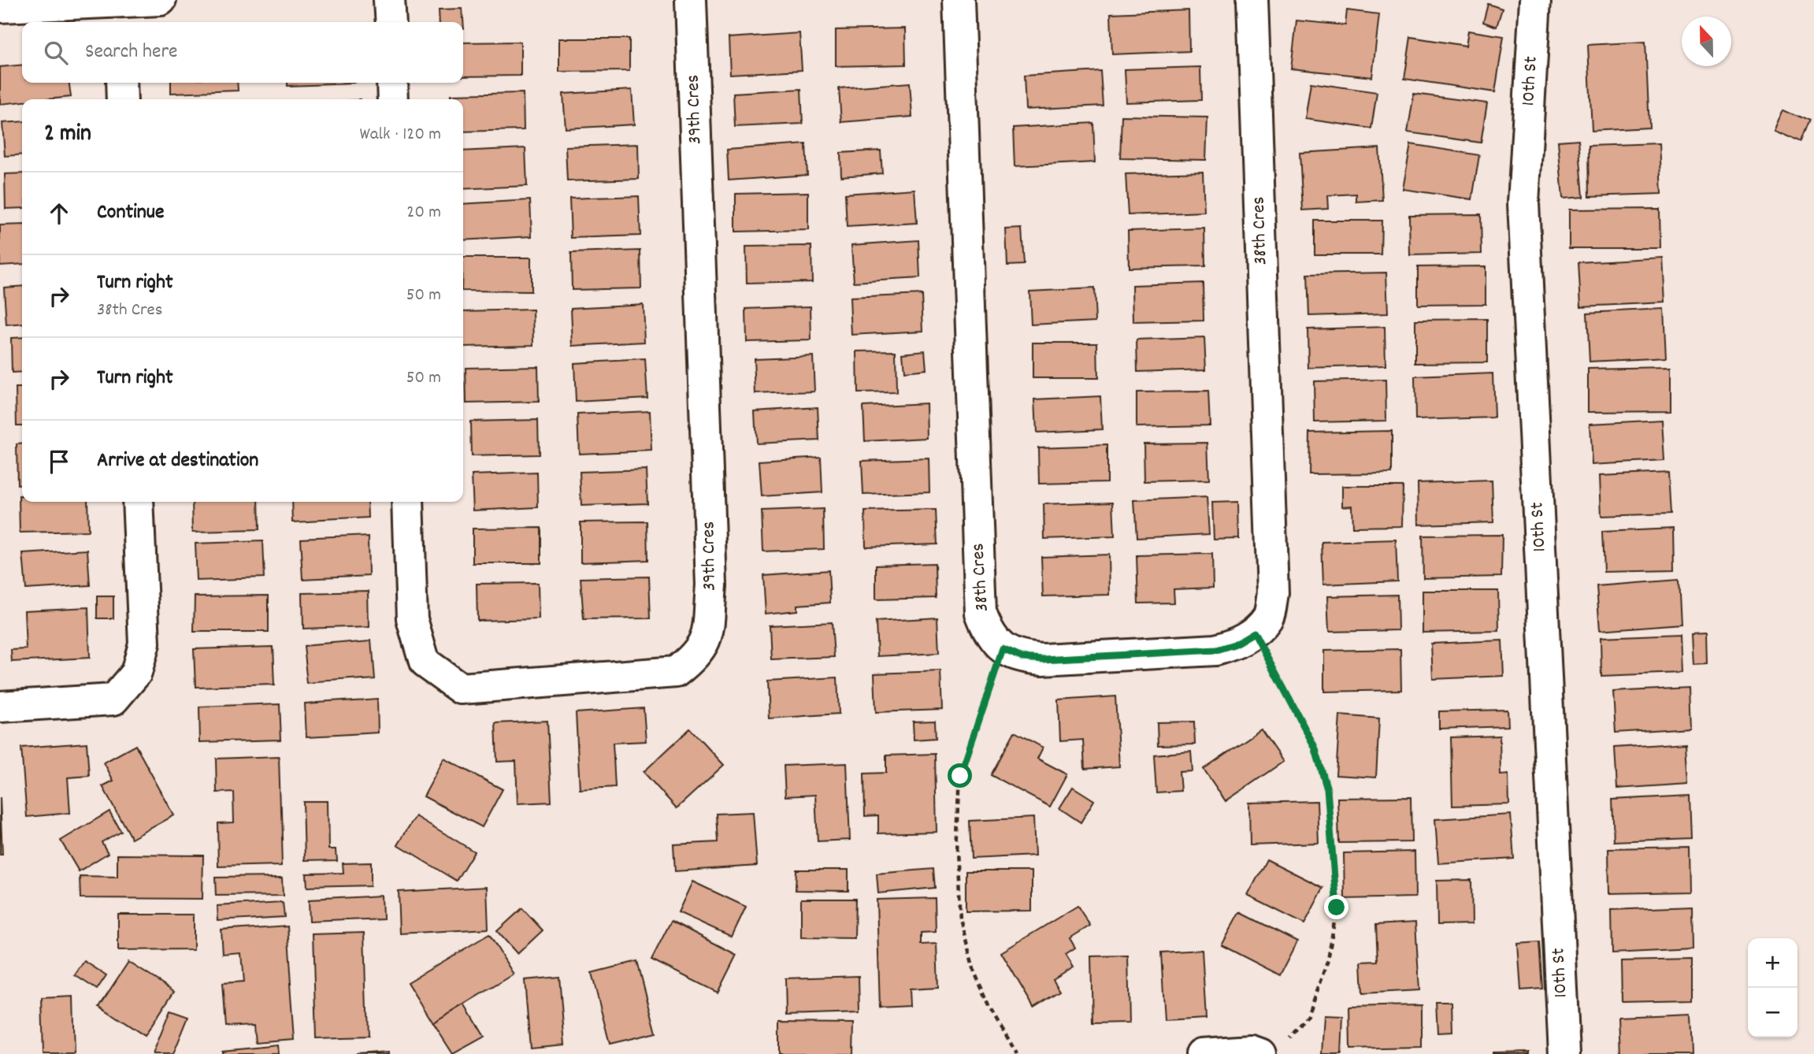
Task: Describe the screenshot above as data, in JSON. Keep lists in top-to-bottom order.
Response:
{
  "streets": {
    "street": ["10th St", "39th Cres", "38th Cres"]
  },
  "north": "top",
  "page": {
    "search": "Search here",
    "heading": ["2 min", "Walk · 120 m"],
    "list": [
      ["Continue", "20 m"],
      ["Turn right", "38th Cres", "50 m"],
      ["Turn right", "50 m"],
      "Arrive at destination"
    ],
    "map_buttons": ["+", "−"]
  }
}
